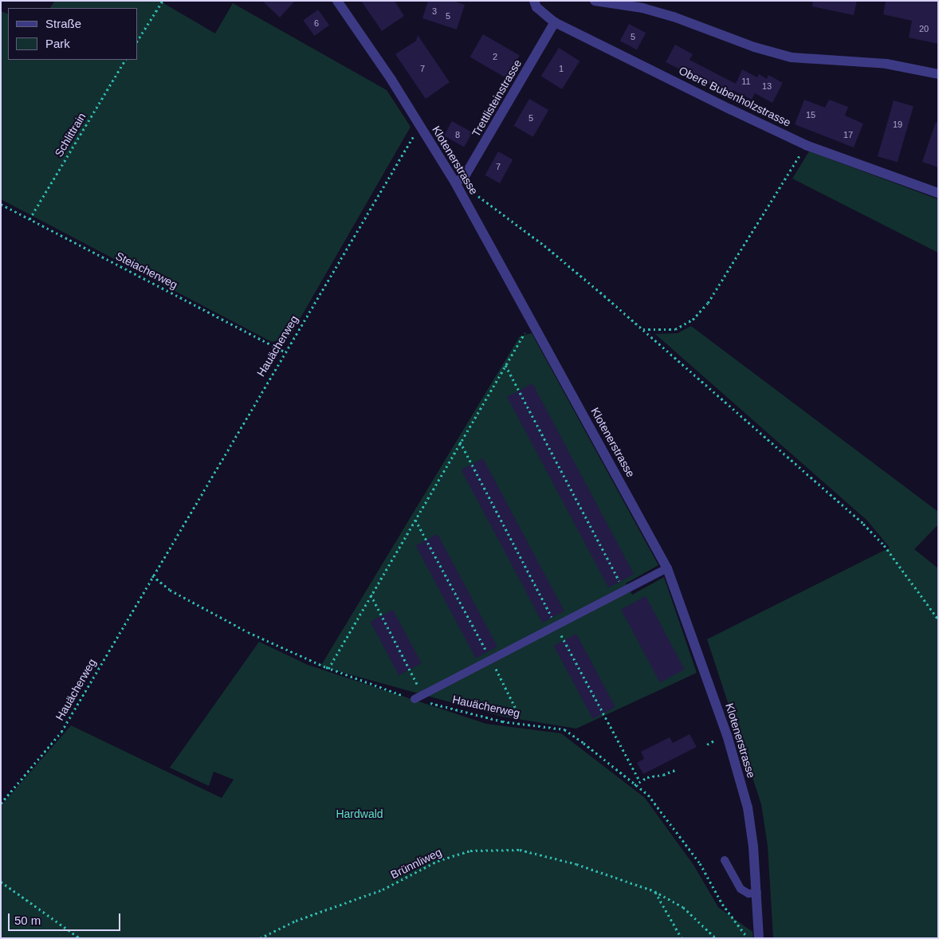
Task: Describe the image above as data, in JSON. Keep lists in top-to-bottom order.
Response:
{
  "streets": {
    "street": ["Obere Bubenholzstrasse", "Trettlisteinstrasse", "Klotenerstrasse"],
    "path": [
      "Schlittrain",
      "Steiacherweg",
      "Hauächerweg",
      "Brünnliweg"
    ]
  },
  "crossings": [
    ["Obere Bubenholzstrasse", "Trettlisteinstrasse"],
    ["Trettlisteinstrasse", "Klotenerstrasse"],
    ["Schlittrain", "Steiacherweg"],
    ["Klotenerstrasse", "Hauächerweg"],
    ["Steiacherweg", "Hauächerweg"]
  ],
  "parks": ["Hardwald"],
  "house_numbers": [
    "3",
    "5",
    "6",
    "20",
    "5",
    "2",
    "7",
    "1",
    "11",
    "13",
    "15",
    "5",
    "19",
    "8",
    "17",
    "7"
  ],
  "legend": ["Straße", "Park"],
  "scale_bar": "50 m"
}
